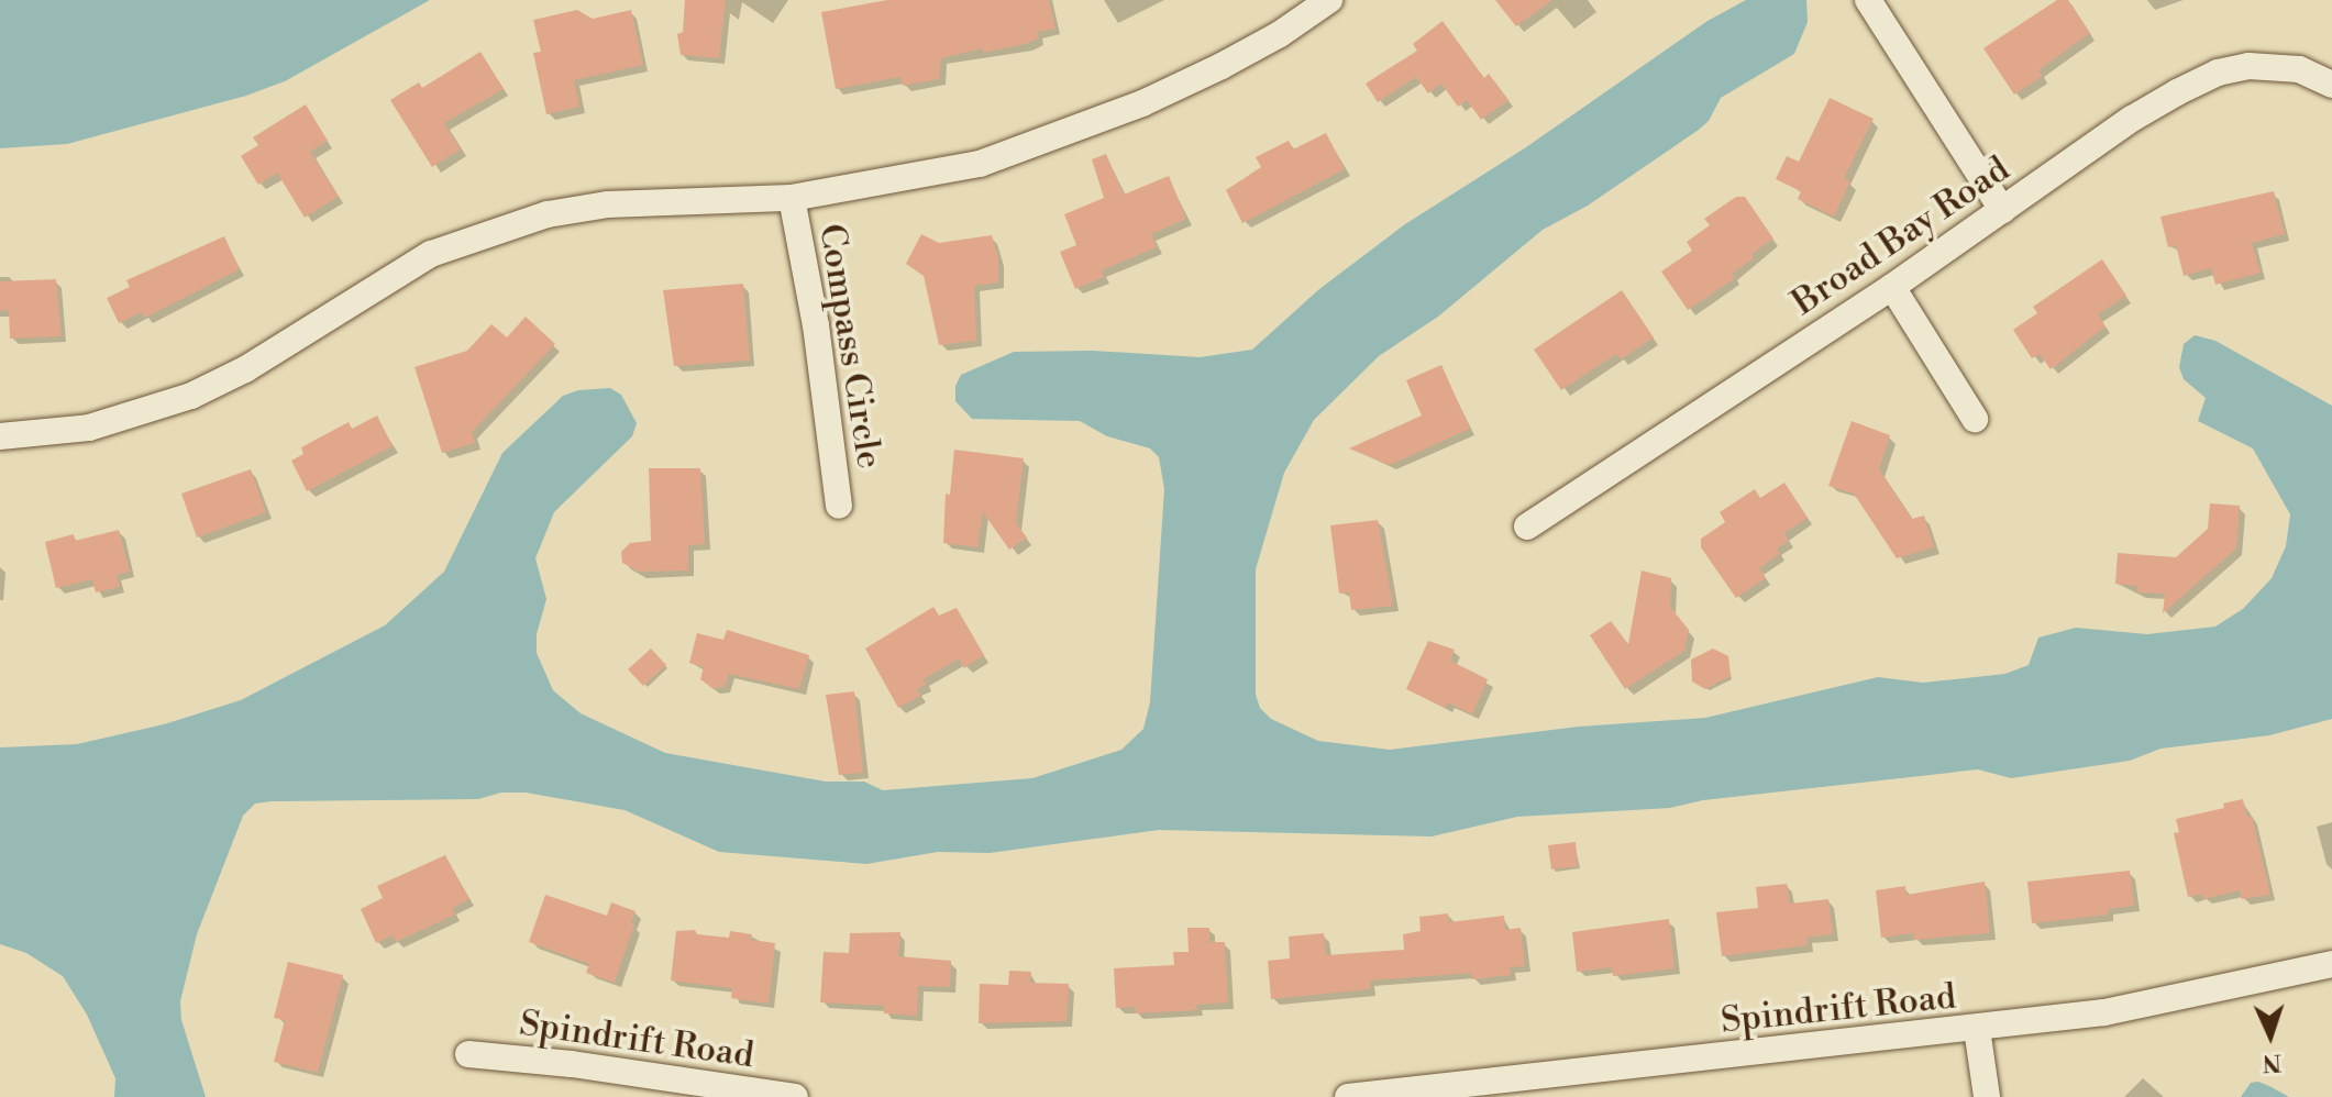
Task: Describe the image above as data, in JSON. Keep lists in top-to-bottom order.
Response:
{
  "streets": {
    "street": ["Broad Bay Road", "Compass Circle", "Spindrift Road"]
  },
  "north": "bottom"
}
